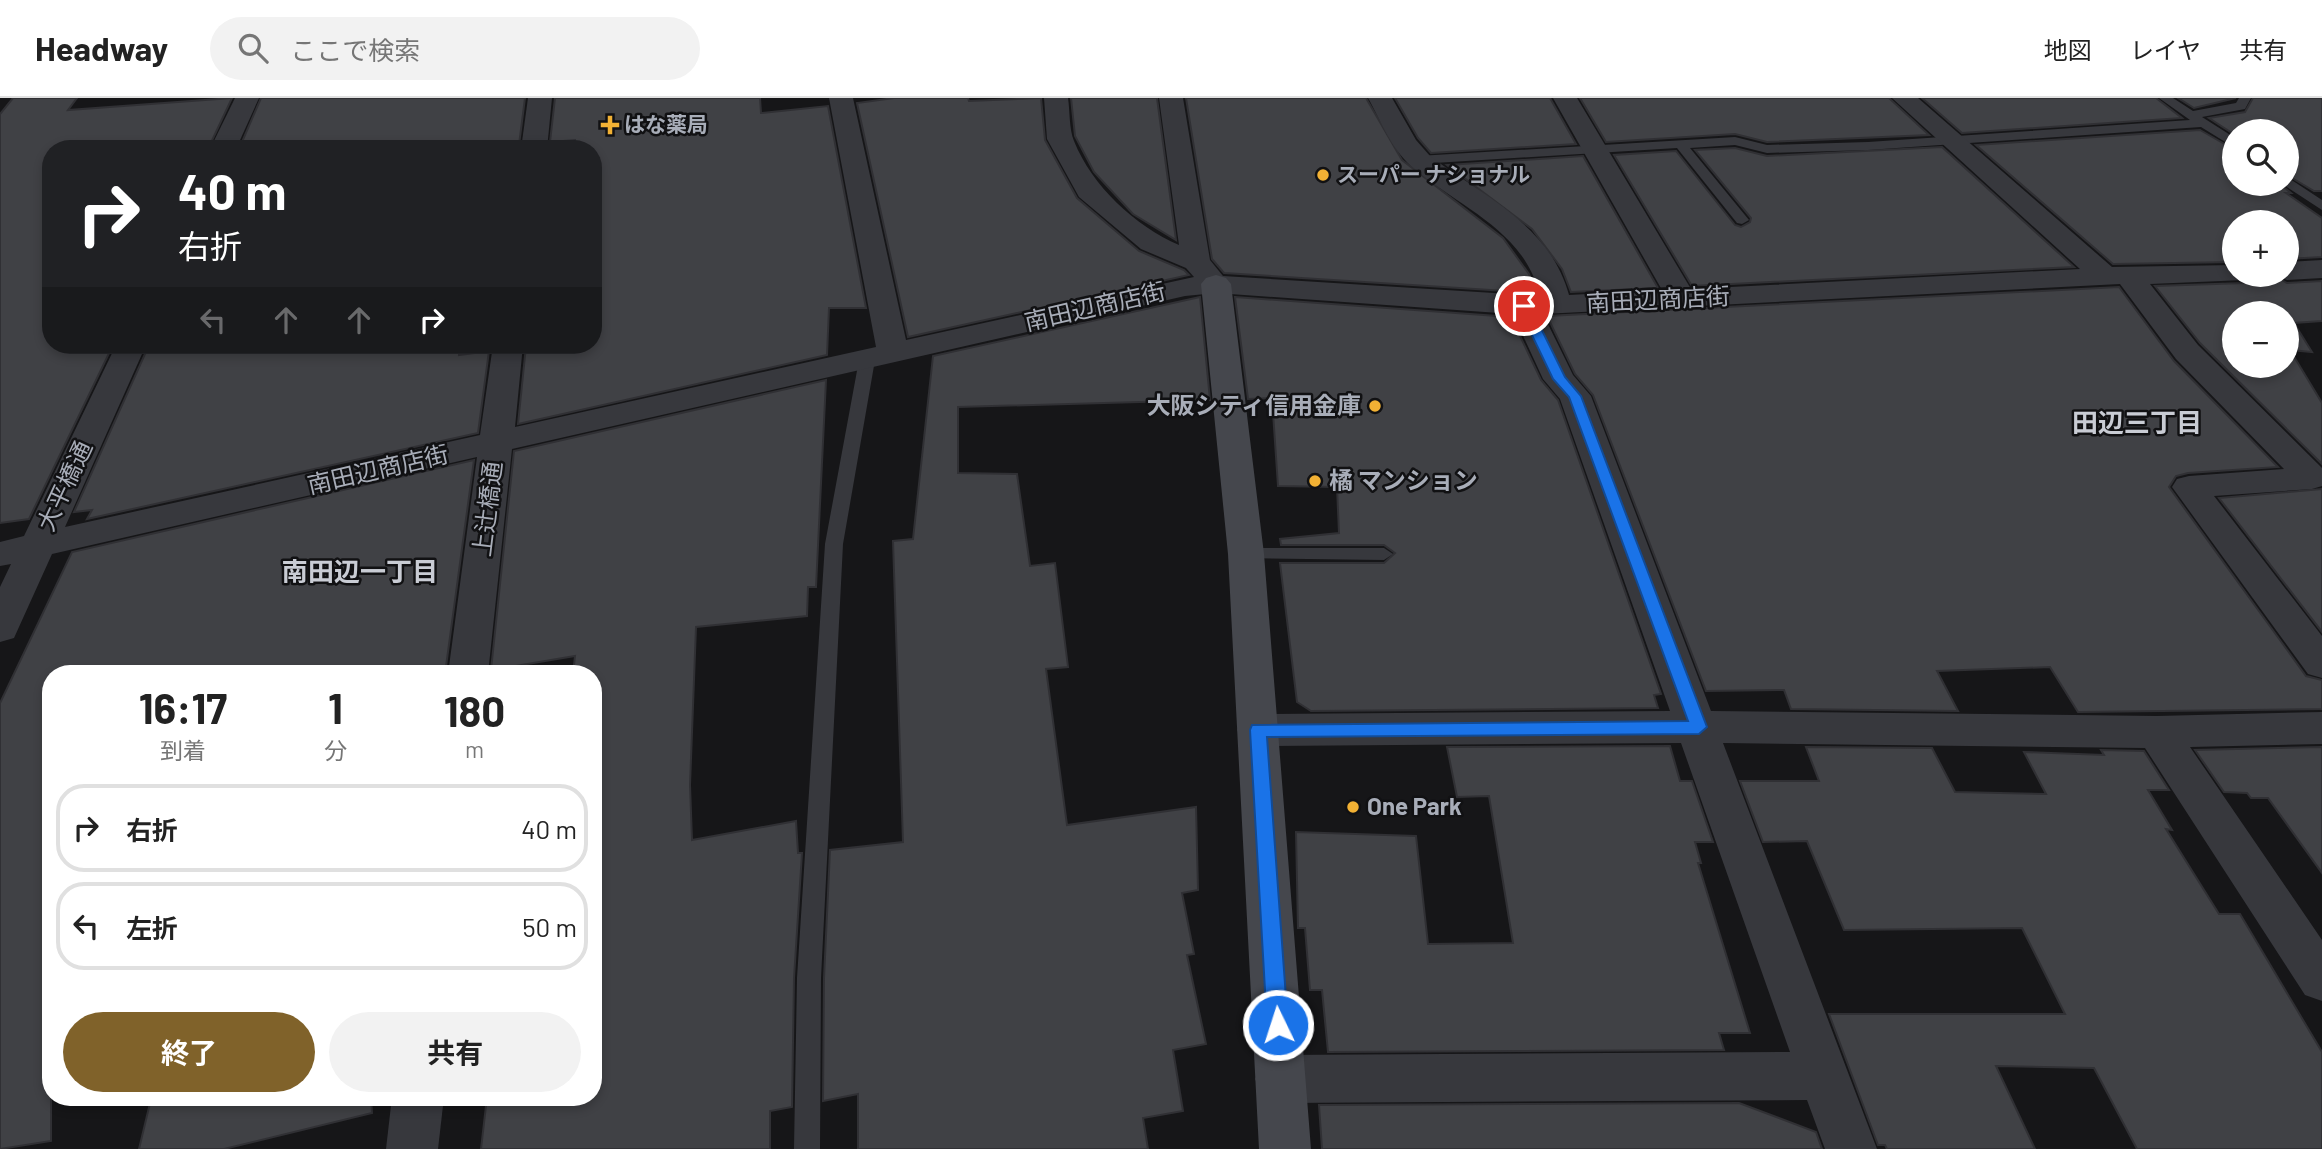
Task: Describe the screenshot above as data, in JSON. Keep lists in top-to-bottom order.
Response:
{
  "streets": {
    "street": ["南田辺商店街", "大平橋通", "上辻橋通"]
  },
  "crossings": [
    ["南田辺商店街", "大平橋通"],
    ["南田辺商店街", "上辻橋通"]
  ],
  "districts": ["田辺三丁目", "南田辺一丁目"],
  "places": {
    "health": ["はな薬局"],
    "other": [
      "スーパー ナショナル",
      "大阪シティ信用金庫",
      "橘 マンション",
      "One Park"
    ]
  },
  "page": {
    "header": "Headway",
    "search": "ここで検索",
    "nav": ["地図", "レイヤ", "共有"],
    "map_buttons": ["+", "−"],
    "turn": ["40 m", "右折"],
    "eta": [
      "16:17",
      "到着",
      "1",
      "分",
      "180",
      "m"
    ],
    "list": [
      {
        "name": "右折",
        "value": "40 m"
      },
      {
        "name": "左折",
        "value": "50 m"
      }
    ],
    "buttons": ["終了", "共有"]
  }
}
